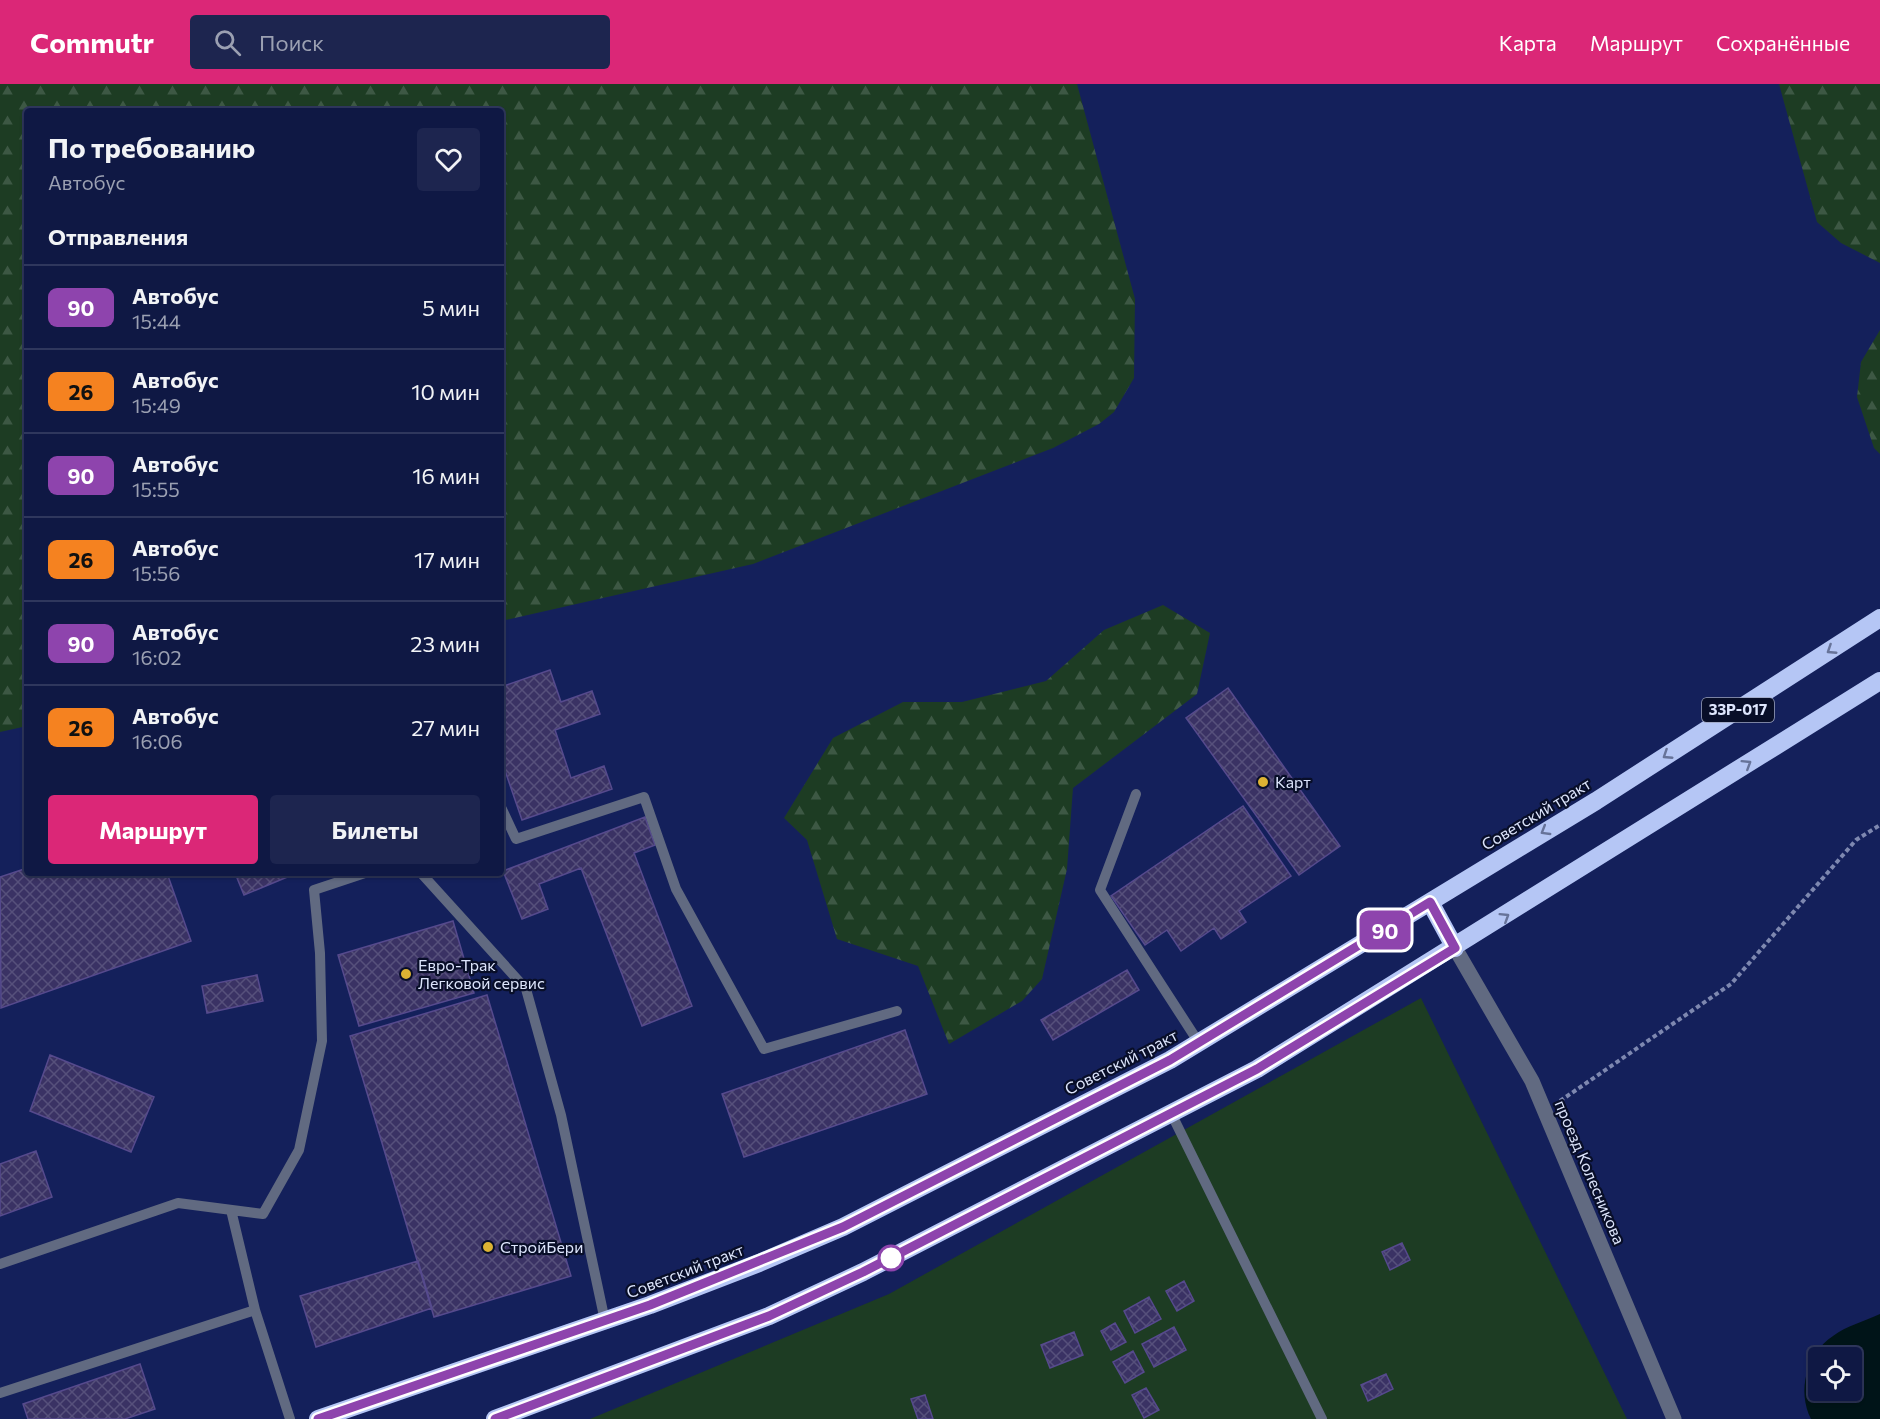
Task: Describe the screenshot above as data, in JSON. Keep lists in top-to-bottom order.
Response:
{
  "streets": {
    "highway": ["33Р-017", "Советский тракт"],
    "street": ["проезд Колесникова"]
  },
  "crossings": [
    ["33Р-017", "проезд Колесникова"]
  ],
  "places": ["Карт", "Евро-Трак Легковой сервис", "СтройБери"],
  "lines": ["bus line 90"],
  "page": {
    "header": "Commutr",
    "search": "Поиск",
    "nav": ["Карта", "Маршрут", "Сохранённые"],
    "on_map": "90",
    "heading": [
      ["По требованию", "Автобус"],
      "Отправления"
    ],
    "list": [
      {
        "mark": "90",
        "name": "Автобус",
        "note": "15:44",
        "value": "5 мин"
      },
      {
        "mark": "26",
        "name": "Автобус",
        "note": "15:49",
        "value": "10 мин"
      },
      {
        "mark": "90",
        "name": "Автобус",
        "note": "15:55",
        "value": "16 мин"
      },
      {
        "mark": "26",
        "name": "Автобус",
        "note": "15:56",
        "value": "17 мин"
      },
      {
        "mark": "90",
        "name": "Автобус",
        "note": "16:02",
        "value": "23 мин"
      },
      {
        "mark": "26",
        "name": "Автобус",
        "note": "16:06",
        "value": "27 мин"
      }
    ],
    "buttons": ["Маршрут", "Билеты"]
  }
}
